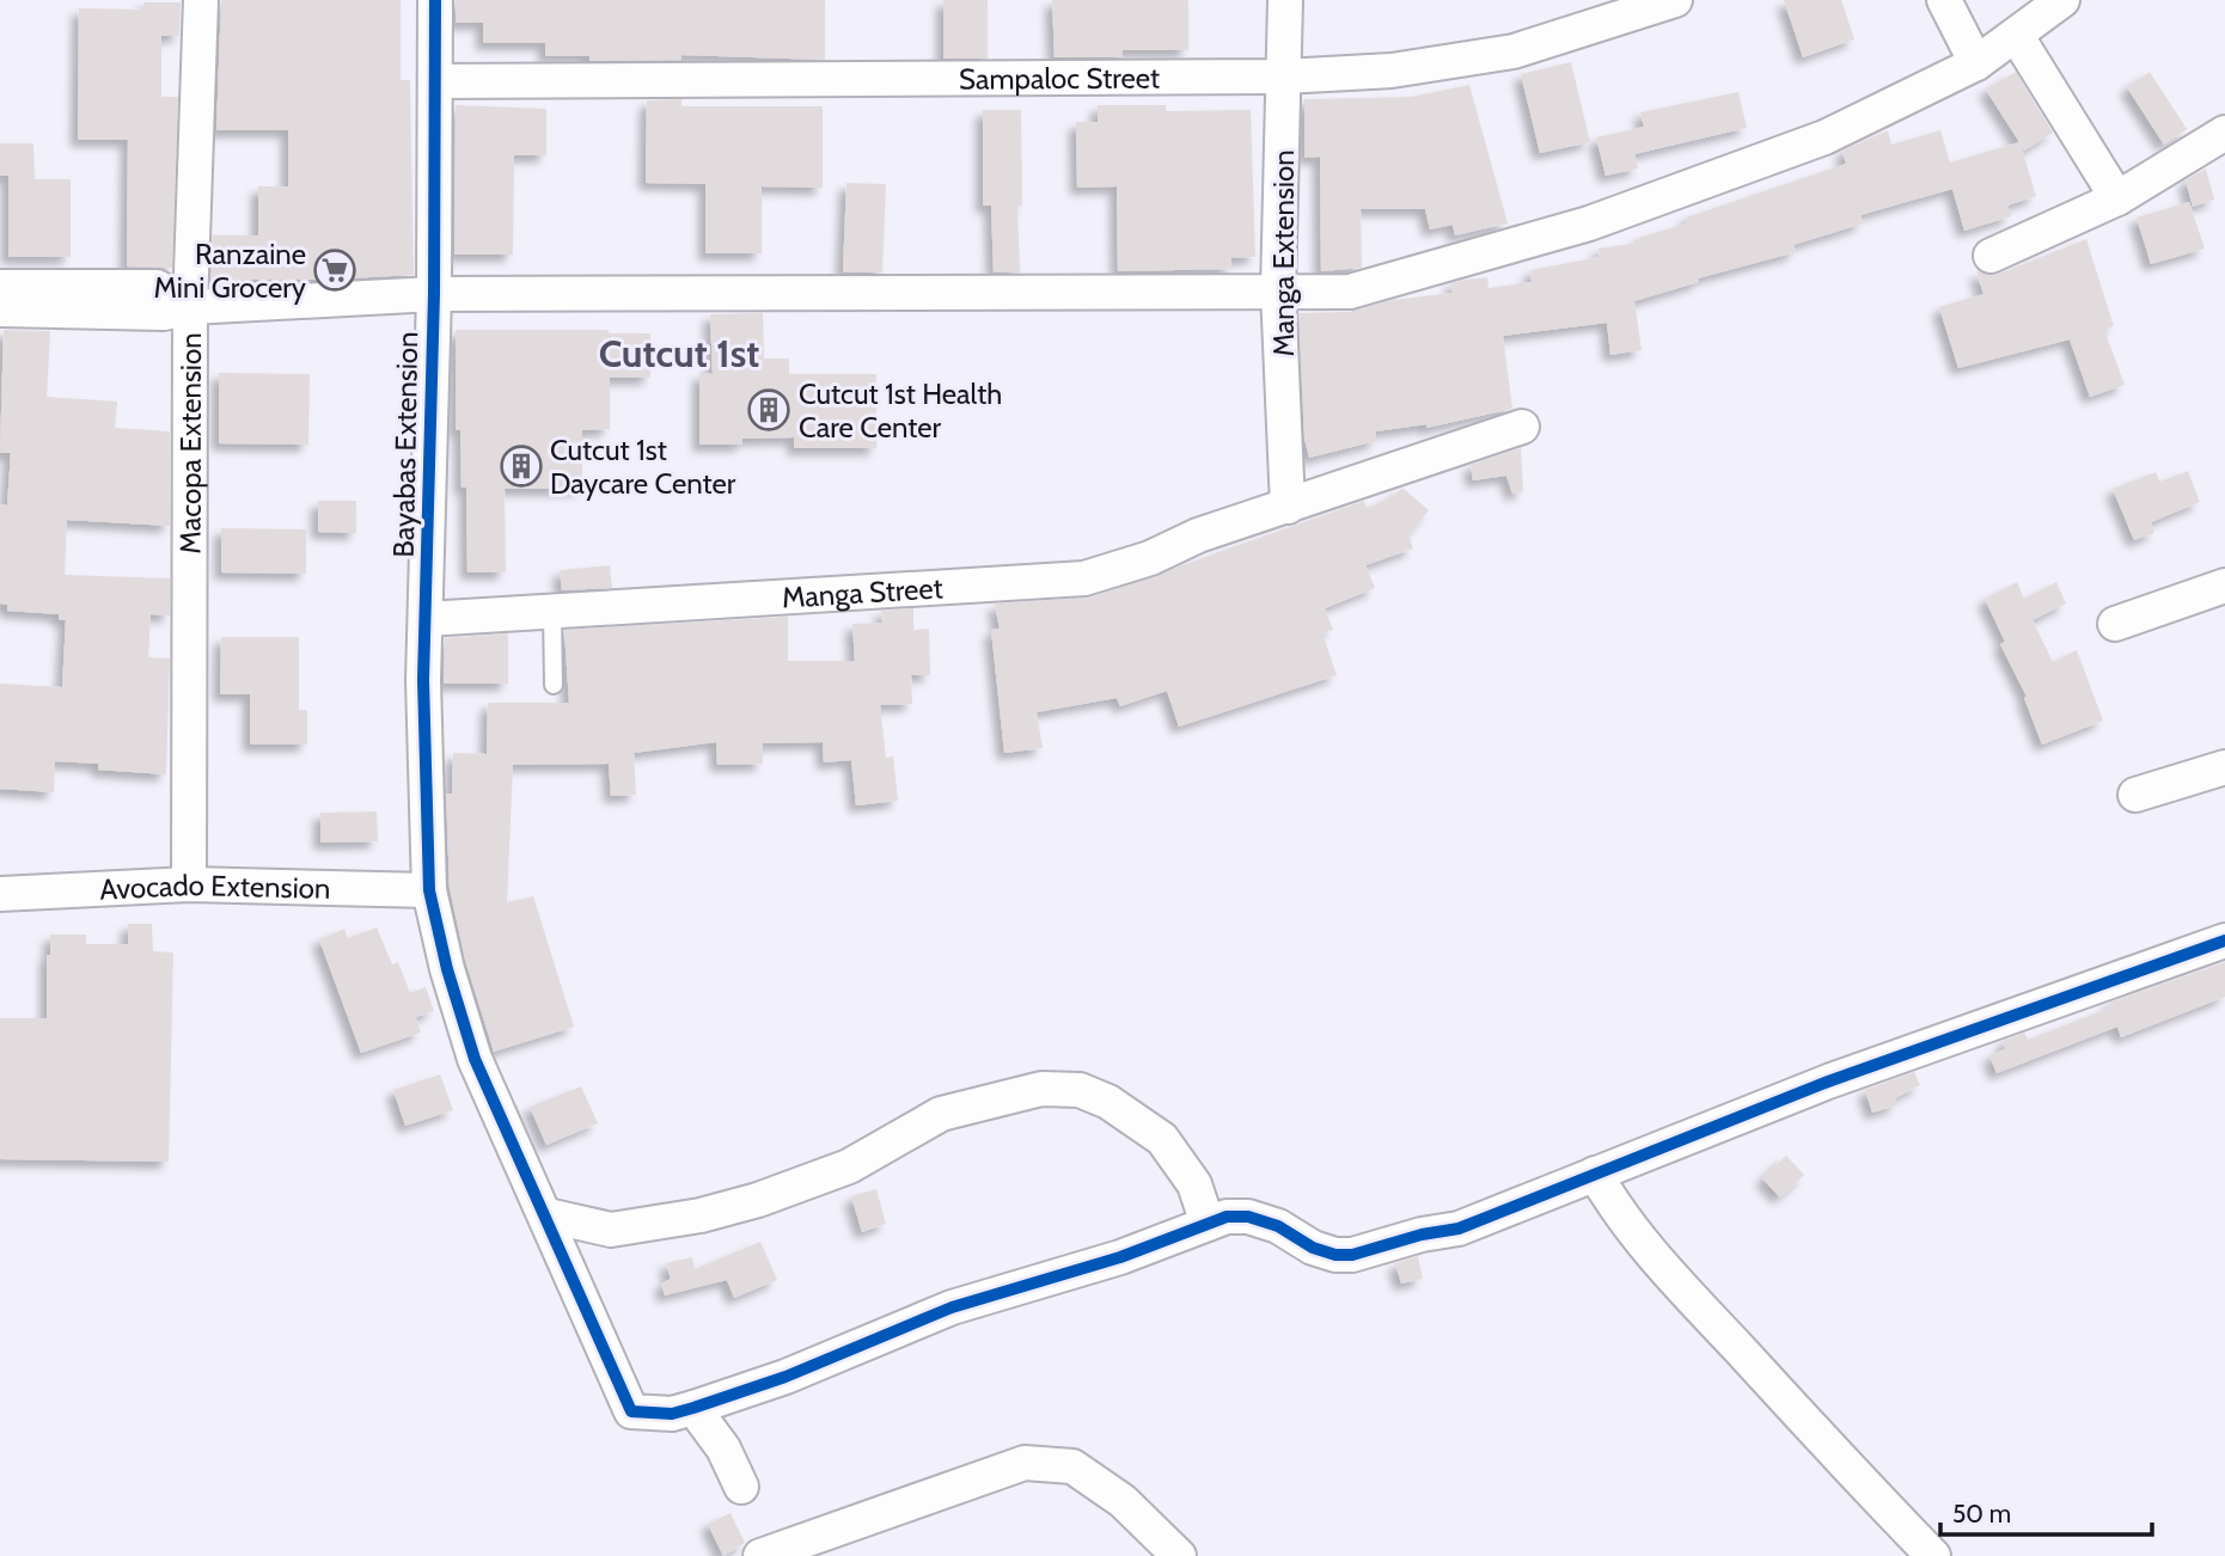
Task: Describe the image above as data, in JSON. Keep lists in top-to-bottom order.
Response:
{
  "streets": {
    "street": [
      "Sampaloc Street",
      "Manga Extension",
      "Macopa Extension",
      "Bayabas Extension",
      "Manga Street",
      "Avocado Extension"
    ]
  },
  "crossings": [
    ["Sampaloc Street", "Manga Extension"],
    ["Sampaloc Street", "Bayabas Extension"],
    ["Manga Extension", "Manga Street"],
    ["Macopa Extension", "Avocado Extension"],
    ["Bayabas Extension", "Manga Street"],
    ["Bayabas Extension", "Avocado Extension"]
  ],
  "districts": ["Cutcut 1st"],
  "places": {
    "supermarket": ["Ranzaine Mini Grocery"],
    "building": ["Cutcut 1st Health Care Center", "Cutcut 1st Daycare Center"]
  },
  "scale_bar": "50 m"
}
